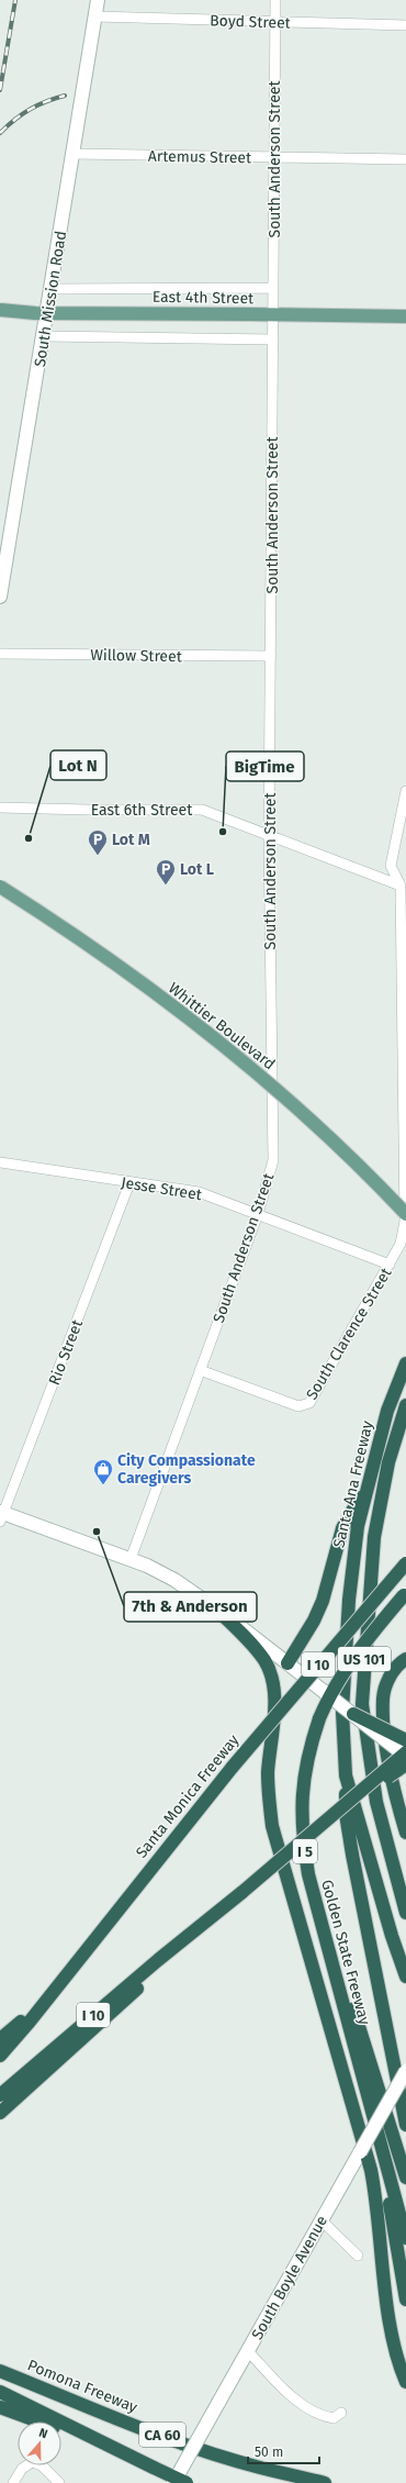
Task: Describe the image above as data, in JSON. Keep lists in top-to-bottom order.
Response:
{
  "streets": {
    "highway": [
      "Santa Ana Freeway",
      "US 101",
      "I 10",
      "Santa Monica Freeway",
      "I 5",
      "Golden State Freeway",
      "Pomona Freeway",
      "CA 60"
    ],
    "main road": [
      "East 4th Street",
      "South Mission Road",
      "Whittier Boulevard",
      "South Boyle Avenue"
    ],
    "street": [
      "Boyd Street",
      "Artemus Street",
      "South Anderson Street",
      "Willow Street",
      "East 6th Street",
      "Jesse Street",
      "South Clarence Street",
      "Rio Street"
    ]
  },
  "crossings": [
    ["Boyd Street", "South Anderson Street"],
    ["Boyd Street", "South Mission Road"],
    ["Artemus Street", "South Anderson Street"],
    ["Artemus Street", "South Mission Road"],
    ["South Anderson Street", "East 4th Street"],
    ["South Anderson Street", "Willow Street"],
    ["South Anderson Street", "East 6th Street"],
    ["South Anderson Street", "Jesse Street"],
    ["South Anderson Street", "South Clarence Street"],
    ["East 4th Street", "South Mission Road"],
    ["East 6th Street", "South Clarence Street"],
    ["Jesse Street", "South Clarence Street"],
    ["Jesse Street", "Rio Street"]
  ],
  "places": {
    "other": ["BigTime", "Lot N", "7th & Anderson"],
    "parking": ["Lot M", "Lot L"],
    "shop": ["City Compassionate Caregivers"]
  },
  "scale_bar": "50 m",
  "north": "top"
}
